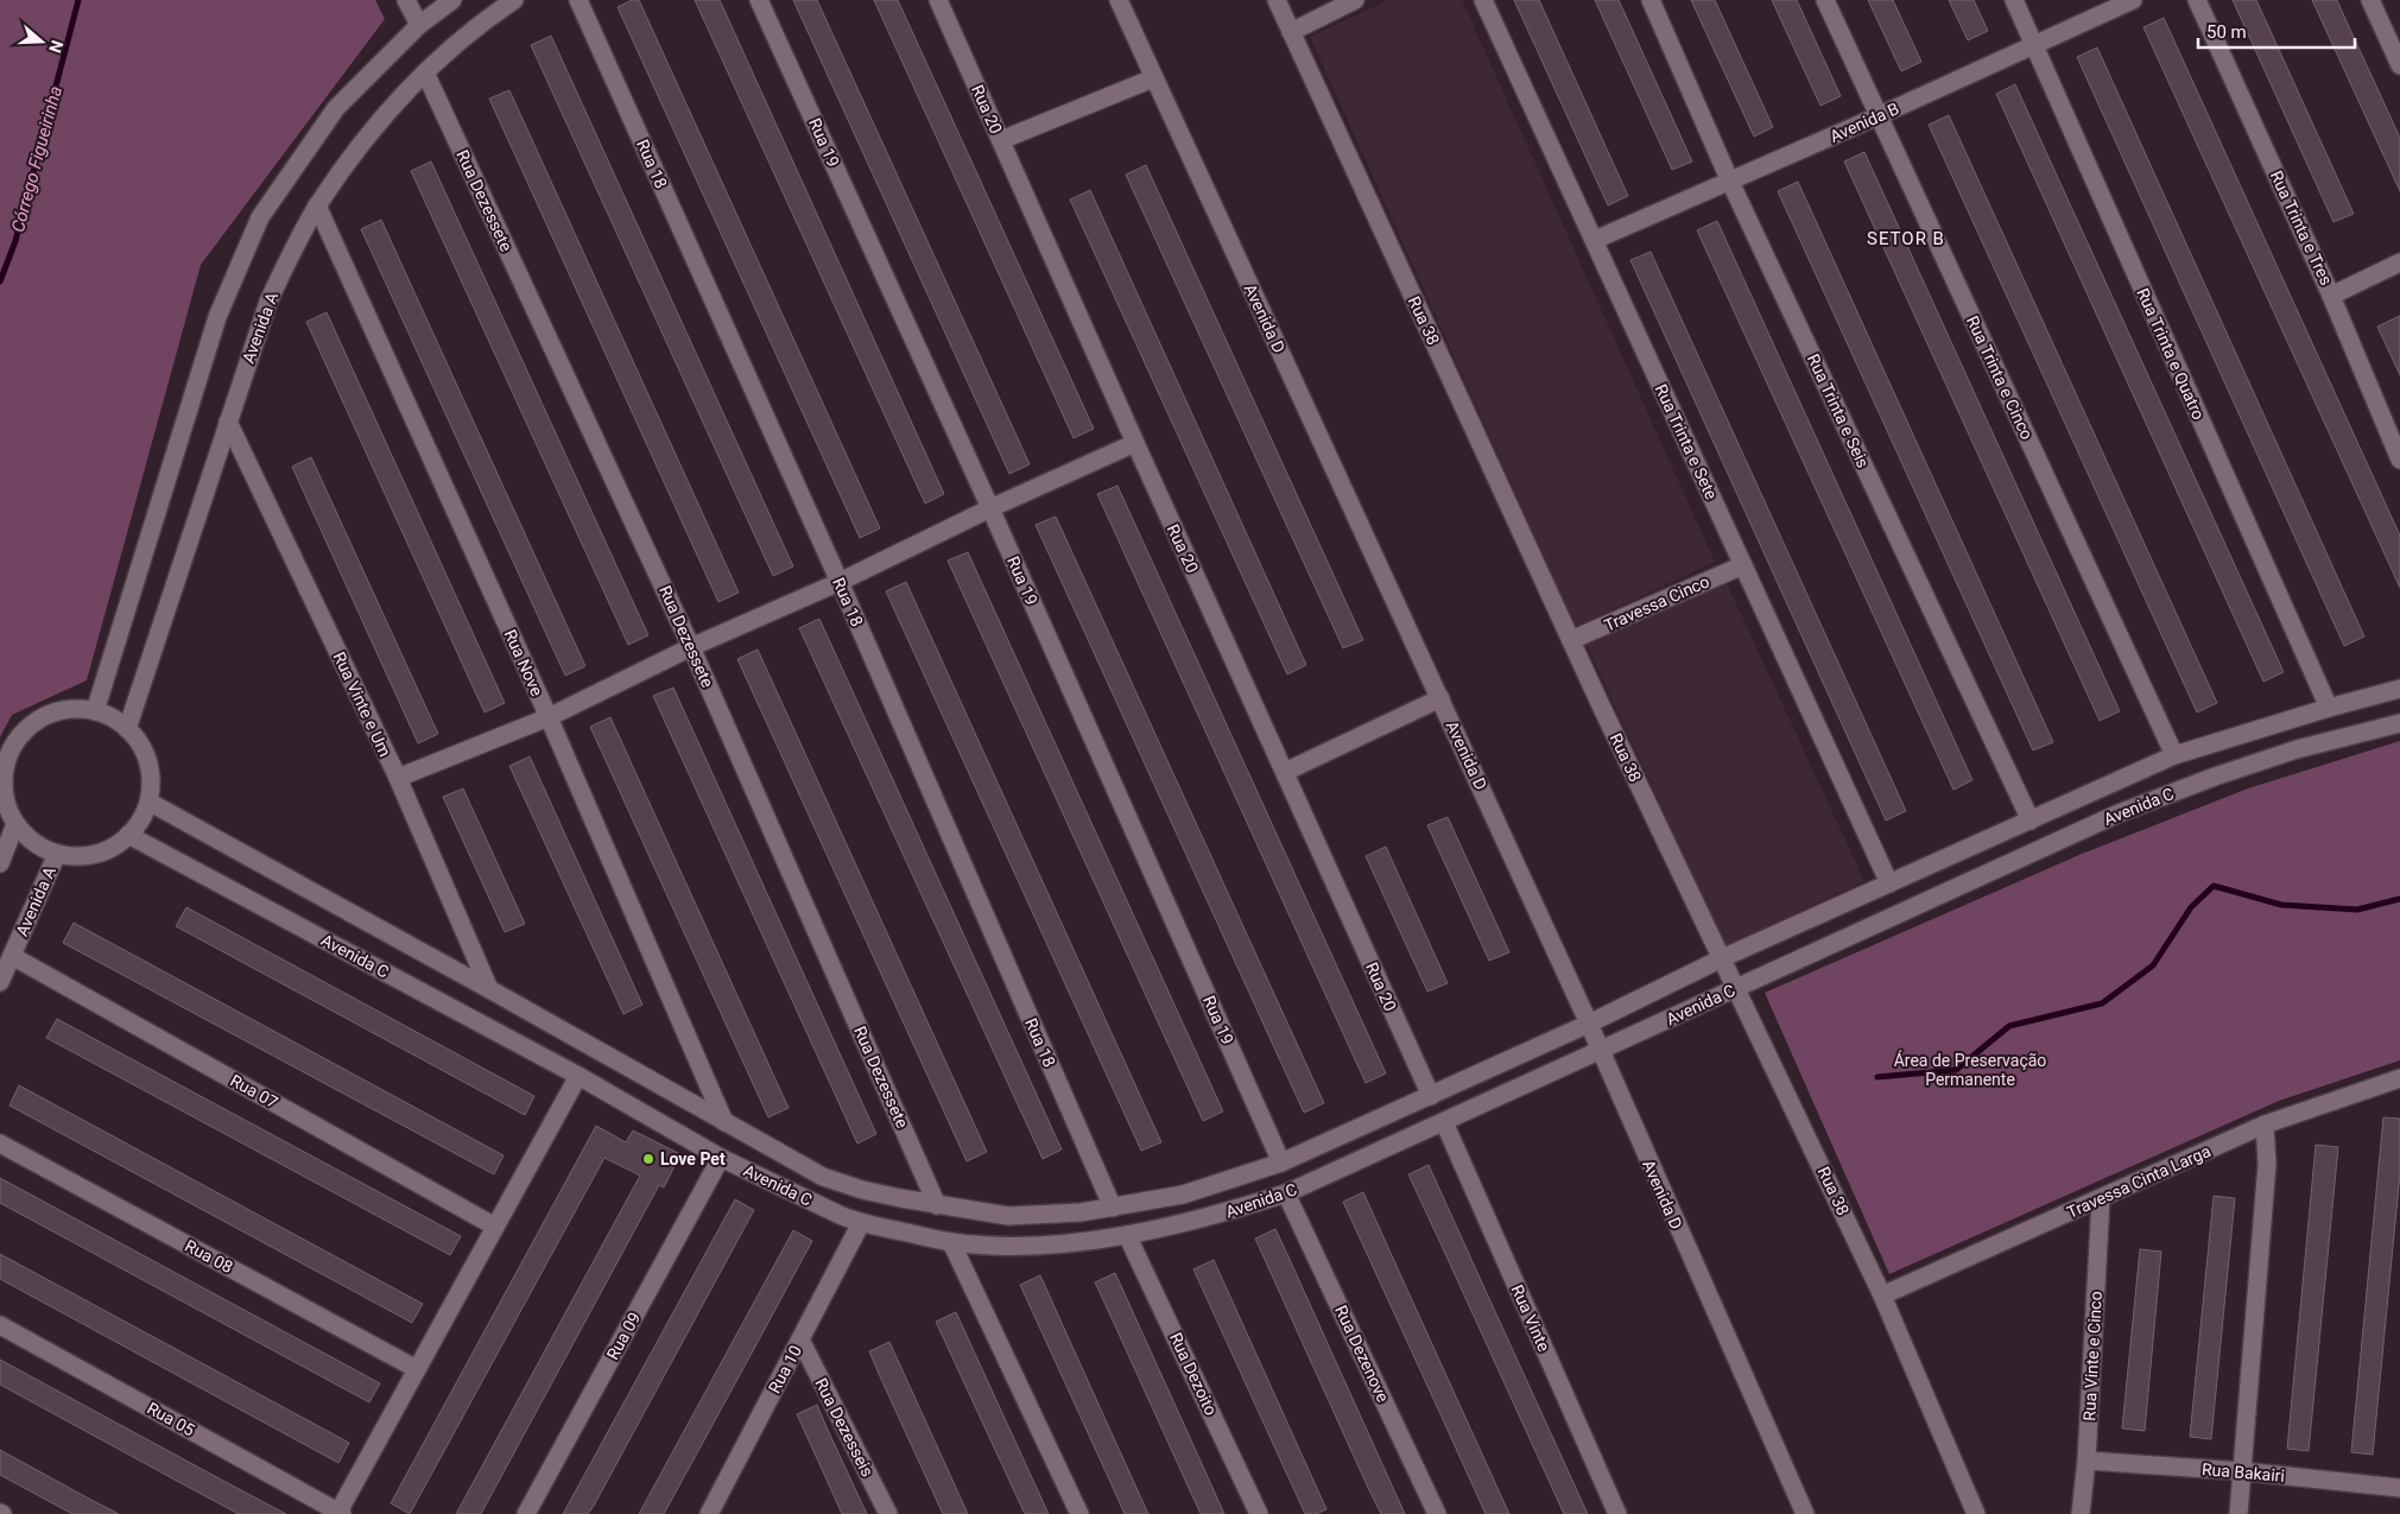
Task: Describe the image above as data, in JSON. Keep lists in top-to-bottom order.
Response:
{
  "streets": {
    "street": [
      "Rua 20",
      "Avenida B",
      "Rua 19",
      "Rua 18",
      "Rua Dezessete",
      "Rua Trinta e Tres",
      "Avenida D",
      "Rua 38",
      "Avenida A",
      "Rua Trinta e Quatro",
      "Rua Trinta e Cinco",
      "Rua Trinta e Seis",
      "Rua Trinta e Sete",
      "Travessa Cinco",
      "Rua Nove",
      "Rua Vinte e Um",
      "Avenida C",
      "Rua 07",
      "Travessa Cinta Larga",
      "Rua 08",
      "Rua Vinte",
      "Rua 09",
      "Rua Dezenove",
      "Rua Vinte e Cinco",
      "Rua 10",
      "Rua Dezoito",
      "Rua 05",
      "Rua Dezesseis",
      "Rua Bakairi"
    ]
  },
  "crossings": [
    ["Rua 20", "Avenida C"],
    ["Avenida B", "Rua Trinta e Quatro"],
    ["Avenida B", "Rua Trinta e Cinco"],
    ["Avenida B", "Rua Trinta e Seis"],
    ["Avenida B", "Rua Trinta e Sete"],
    ["Rua 19", "Avenida C"],
    ["Rua 18", "Avenida C"],
    ["Rua Dezessete", "Avenida A"],
    ["Rua Dezessete", "Avenida C"],
    ["Avenida D", "Avenida C"],
    ["Rua 38", "Travessa Cinco"],
    ["Rua 38", "Avenida C"],
    ["Rua 38", "Travessa Cinta Larga"],
    ["Avenida A", "Rua Nove"],
    ["Avenida A", "Rua Vinte e Um"],
    ["Avenida A", "Avenida C"],
    ["Avenida A", "Rua 07"],
    ["Rua Trinta e Quatro", "Avenida C"],
    ["Rua Trinta e Cinco", "Avenida C"],
    ["Rua Trinta e Seis", "Avenida C"],
    ["Rua Trinta e Sete", "Travessa Cinco"],
    ["Rua Trinta e Sete", "Avenida C"],
    ["Rua Nove", "Avenida C"],
    ["Rua Vinte e Um", "Avenida C"],
    ["Avenida C", "Rua Vinte"],
    ["Avenida C", "Rua 09"],
    ["Avenida C", "Rua Dezenove"],
    ["Avenida C", "Rua 10"],
    ["Avenida C", "Rua Dezoito"],
    ["Travessa Cinta Larga", "Rua Vinte e Cinco"],
    ["Rua Vinte e Cinco", "Rua Bakairi"],
    ["Rua 10", "Rua Dezesseis"]
  ],
  "districts": ["SETOR B"],
  "water": ["Córrego Figueirinha"],
  "parks": ["Área de Preservação Permanente"],
  "places": ["Love Pet"],
  "scale_bar": "50 m",
  "north": "right"
}
